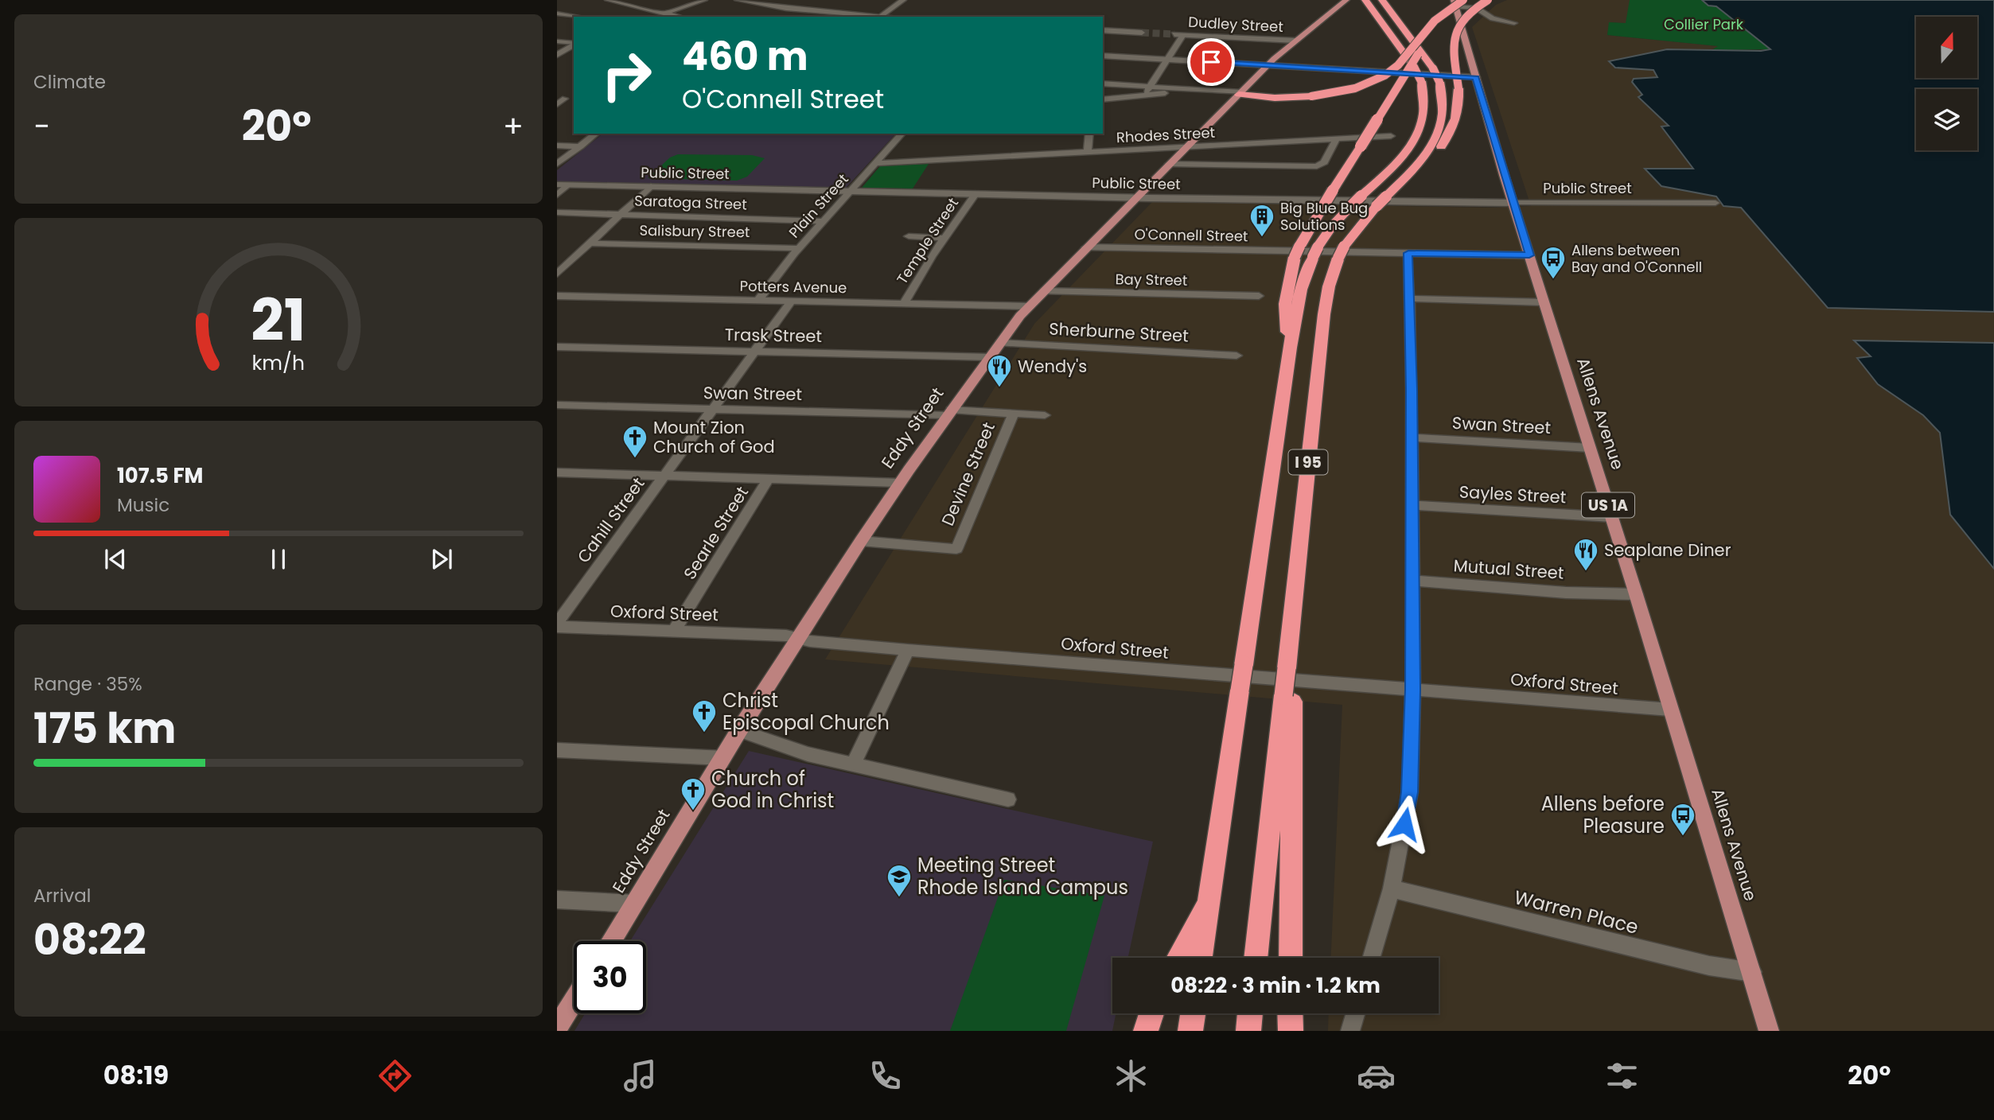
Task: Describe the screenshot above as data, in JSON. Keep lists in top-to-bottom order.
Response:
{
  "streets": {
    "highway": ["I 95"],
    "main road": ["Allens Avenue", "Eddy Street", "US 1A"],
    "street": [
      "Dudley Street",
      "Rhodes Street",
      "Public Street",
      "Saratoga Street",
      "Plain Street",
      "Salisbury Street",
      "O'Connell Street",
      "Temple Street",
      "Bay Street",
      "Potters Avenue",
      "Sherburne Street",
      "Trask Street",
      "Swan Street",
      "Devine Street",
      "Sayles Street",
      "Cahill Street",
      "Searle Street",
      "Mutual Street",
      "Oxford Street",
      "Warren Place"
    ]
  },
  "crossings": [
    ["Dudley Street", "Eddy Street"],
    ["Rhodes Street", "Plain Street"],
    ["Rhodes Street", "Eddy Street"],
    ["Public Street", "Plain Street"],
    ["Public Street", "Temple Street"],
    ["Public Street", "Allens Avenue"],
    ["Public Street", "Eddy Street"],
    ["Saratoga Street", "Plain Street"],
    ["Plain Street", "Salisbury Street"],
    ["Plain Street", "Potters Avenue"],
    ["O'Connell Street", "Allens Avenue"],
    ["O'Connell Street", "Eddy Street"],
    ["Temple Street", "Potters Avenue"],
    ["Bay Street", "Eddy Street"],
    ["Potters Avenue", "Eddy Street"],
    ["Potters Avenue", "Cahill Street"],
    ["Sherburne Street", "Eddy Street"],
    ["Trask Street", "Eddy Street"],
    ["Trask Street", "Cahill Street"],
    ["Swan Street", "Allens Avenue"],
    ["Swan Street", "Eddy Street"],
    ["Swan Street", "Devine Street"],
    ["Swan Street", "Cahill Street"],
    ["Allens Avenue", "Sayles Street"],
    ["Allens Avenue", "Mutual Street"],
    ["Allens Avenue", "Oxford Street"],
    ["Allens Avenue", "Warren Place"],
    ["Eddy Street", "Devine Street"],
    ["Eddy Street", "Oxford Street"],
    ["Cahill Street", "Oxford Street"],
    ["Searle Street", "Oxford Street"]
  ],
  "parks": ["Collier Park"],
  "places": {
    "building": ["Big Blue Bug Solutions"],
    "bus stop": ["Allens between Bay and O'Connell", "Allens before Pleasure"],
    "restaurant": ["Wendy's", "Seaplane Diner"],
    "church": ["Mount Zion Church of God", "Christ Episcopal Church", "Church of God in Christ"],
    "school or university": ["Meeting Street Rhode Island Campus"]
  },
  "north": "top",
  "page": {
    "tile": [
      "Climate",
      ["Range · 35%", "175 km"],
      ["Arrival", "08:22"]
    ],
    "turn": ["460 m", "O'Connell Street"],
    "heat": ["−", "20°", "+"],
    "song": ["107.5 FM", "Music"],
    "limit": "30",
    "trip": "08:22 · 3 min · 1.2 km",
    "tabs": ["08:19", "20°"],
    "gauge": ["21", "km/h"]
  }
}
